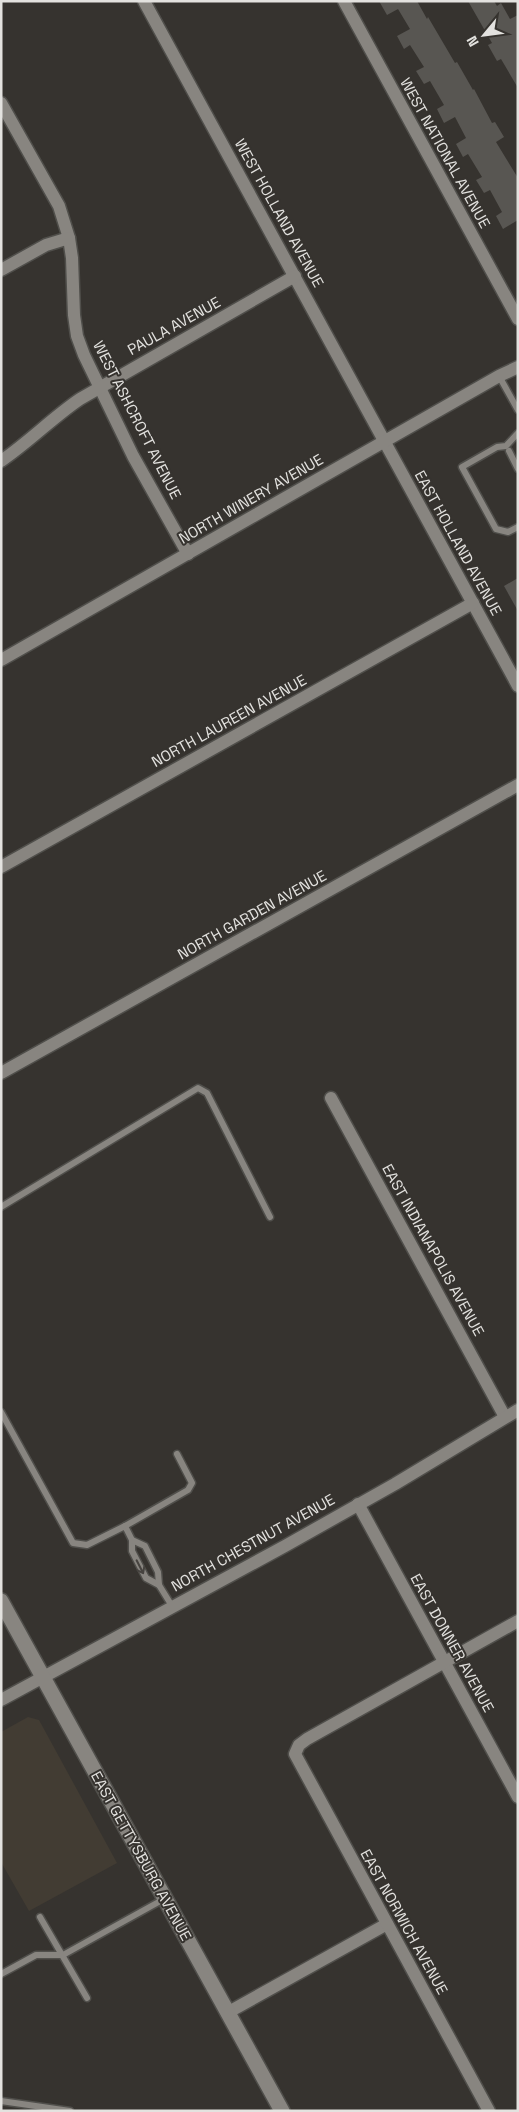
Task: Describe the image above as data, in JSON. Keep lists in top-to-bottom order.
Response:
{
  "streets": {
    "street": [
      "WEST NATIONAL AVENUE",
      "WEST HOLLAND AVENUE",
      "PAULA AVENUE",
      "WEST ASHCROFT AVENUE",
      "NORTH WINERY AVENUE",
      "EAST HOLLAND AVENUE",
      "NORTH LAUREEN AVENUE",
      "NORTH GARDEN AVENUE",
      "EAST INDIANAPOLIS AVENUE",
      "NORTH CHESTNUT AVENUE",
      "EAST DONNER AVENUE",
      "EAST GETTYSBURG AVENUE",
      "EAST NORWICH AVENUE"
    ]
  },
  "crossings": [
    ["WEST HOLLAND AVENUE", "PAULA AVENUE"],
    ["WEST HOLLAND AVENUE", "NORTH WINERY AVENUE"],
    ["WEST HOLLAND AVENUE", "EAST HOLLAND AVENUE"],
    ["PAULA AVENUE", "WEST ASHCROFT AVENUE"],
    ["WEST ASHCROFT AVENUE", "NORTH WINERY AVENUE"],
    ["NORTH WINERY AVENUE", "EAST HOLLAND AVENUE"],
    ["EAST HOLLAND AVENUE", "NORTH LAUREEN AVENUE"],
    ["EAST INDIANAPOLIS AVENUE", "NORTH CHESTNUT AVENUE"],
    ["NORTH CHESTNUT AVENUE", "EAST DONNER AVENUE"],
    ["NORTH CHESTNUT AVENUE", "EAST GETTYSBURG AVENUE"],
    ["EAST DONNER AVENUE", "EAST NORWICH AVENUE"]
  ],
  "north": "bottom left"
}
